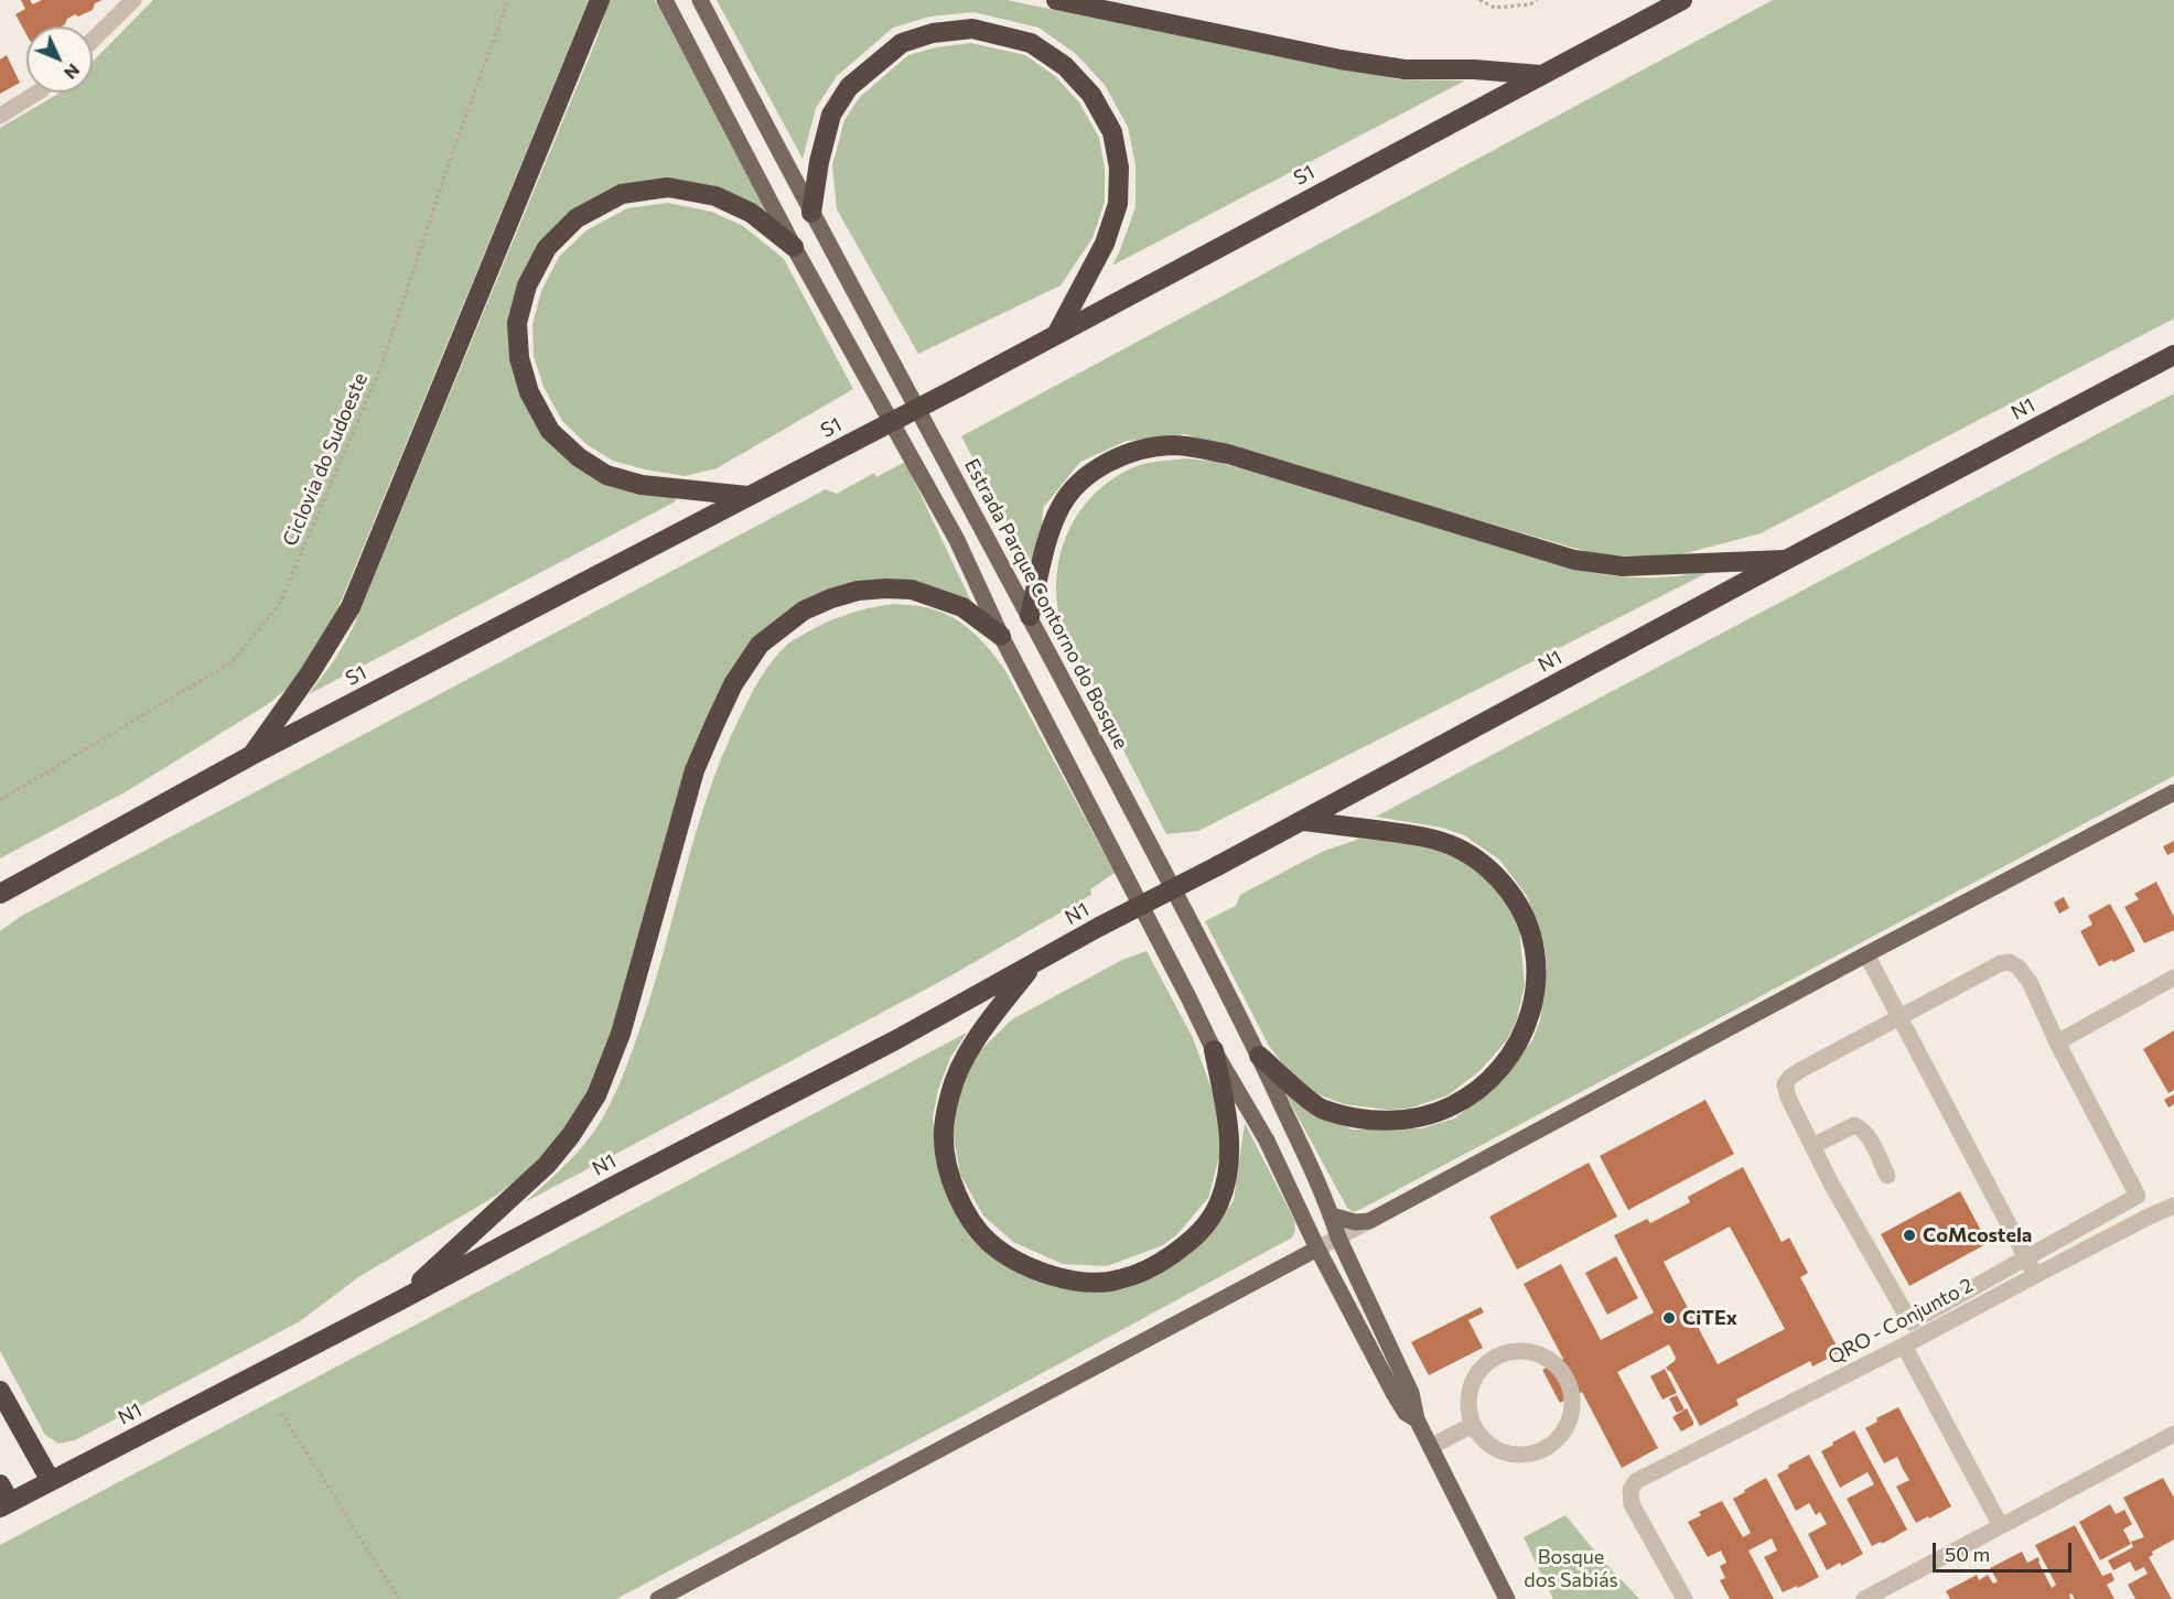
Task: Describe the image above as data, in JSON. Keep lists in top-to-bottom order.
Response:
{
  "streets": {
    "highway": ["S1", "N1"],
    "main road": ["Estrada Parque Contorno do Bosque"],
    "street": ["QRO - Conjunto 2"],
    "path": ["Ciclovia do Sudoeste"]
  },
  "parks": ["Bosque dos Sabiás"],
  "places": ["CoMcostela", "CiTEx"],
  "scale_bar": "50 m",
  "north": "bottom right"
}
